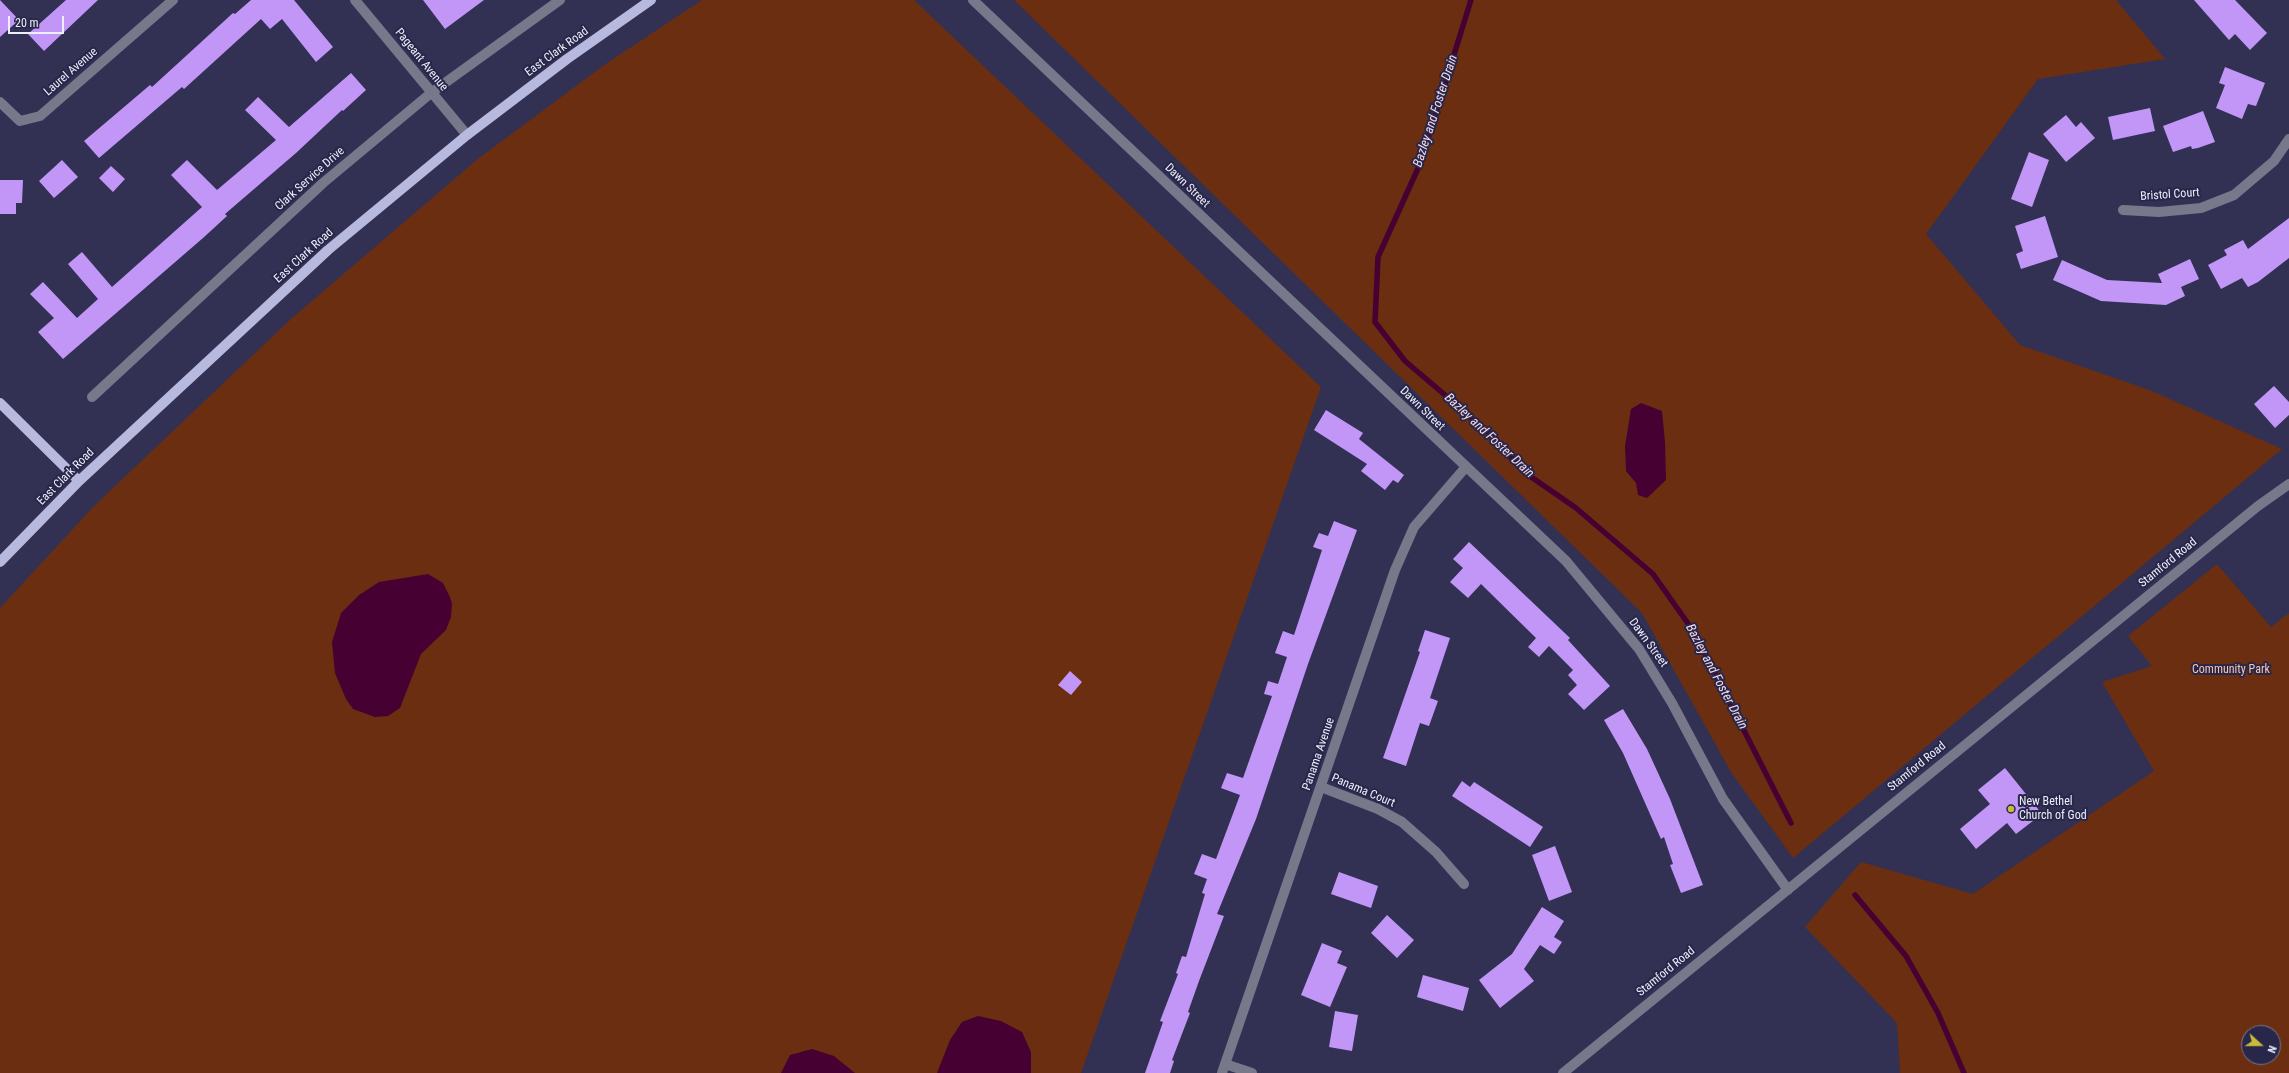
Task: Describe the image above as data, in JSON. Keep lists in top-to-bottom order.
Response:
{
  "streets": {
    "main road": ["East Clark Road"],
    "street": [
      "Pageant Avenue",
      "Laurel Avenue",
      "Clark Service Drive",
      "Dawn Street",
      "Bristol Court",
      "Stamford Road",
      "Panama Avenue",
      "Panama Court"
    ]
  },
  "crossings": [
    ["East Clark Road", "Pageant Avenue"],
    ["Pageant Avenue", "Clark Service Drive"],
    ["Dawn Street", "Stamford Road"],
    ["Dawn Street", "Panama Avenue"],
    ["Panama Avenue", "Panama Court"]
  ],
  "water": ["Bazley and Foster Drain"],
  "parks": ["Community Park"],
  "places": ["New Bethel Church of God"],
  "scale_bar": "20 m",
  "north": "right"
}
